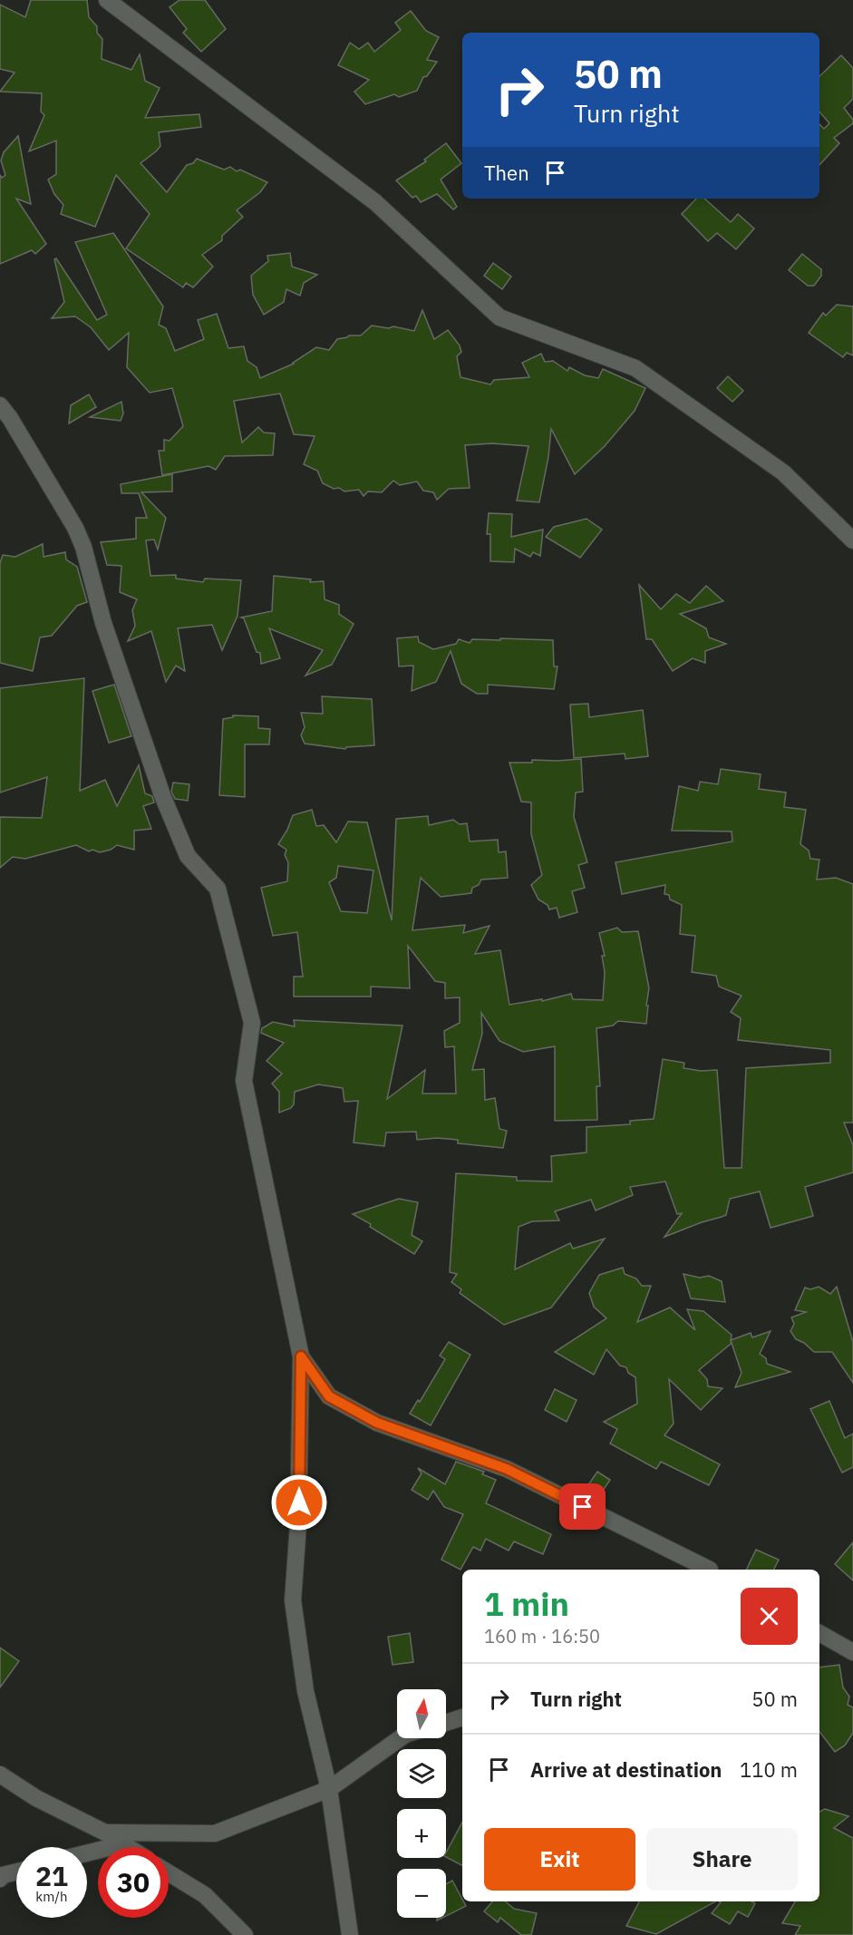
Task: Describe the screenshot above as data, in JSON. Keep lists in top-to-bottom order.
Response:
{
  "north": "top",
  "page": {
    "turn": ["50 m", "Turn right"],
    "then": "Then",
    "heading": ["1 min", "160 m · 16:50"],
    "list": [
      {
        "name": "Turn right",
        "value": "50 m"
      },
      {
        "name": "Arrive at destination",
        "value": "110 m"
      }
    ],
    "map_buttons": ["+", "−"],
    "buttons": ["Exit", "Share"],
    "speed": "21 km/h",
    "limit": "30"
  }
}
